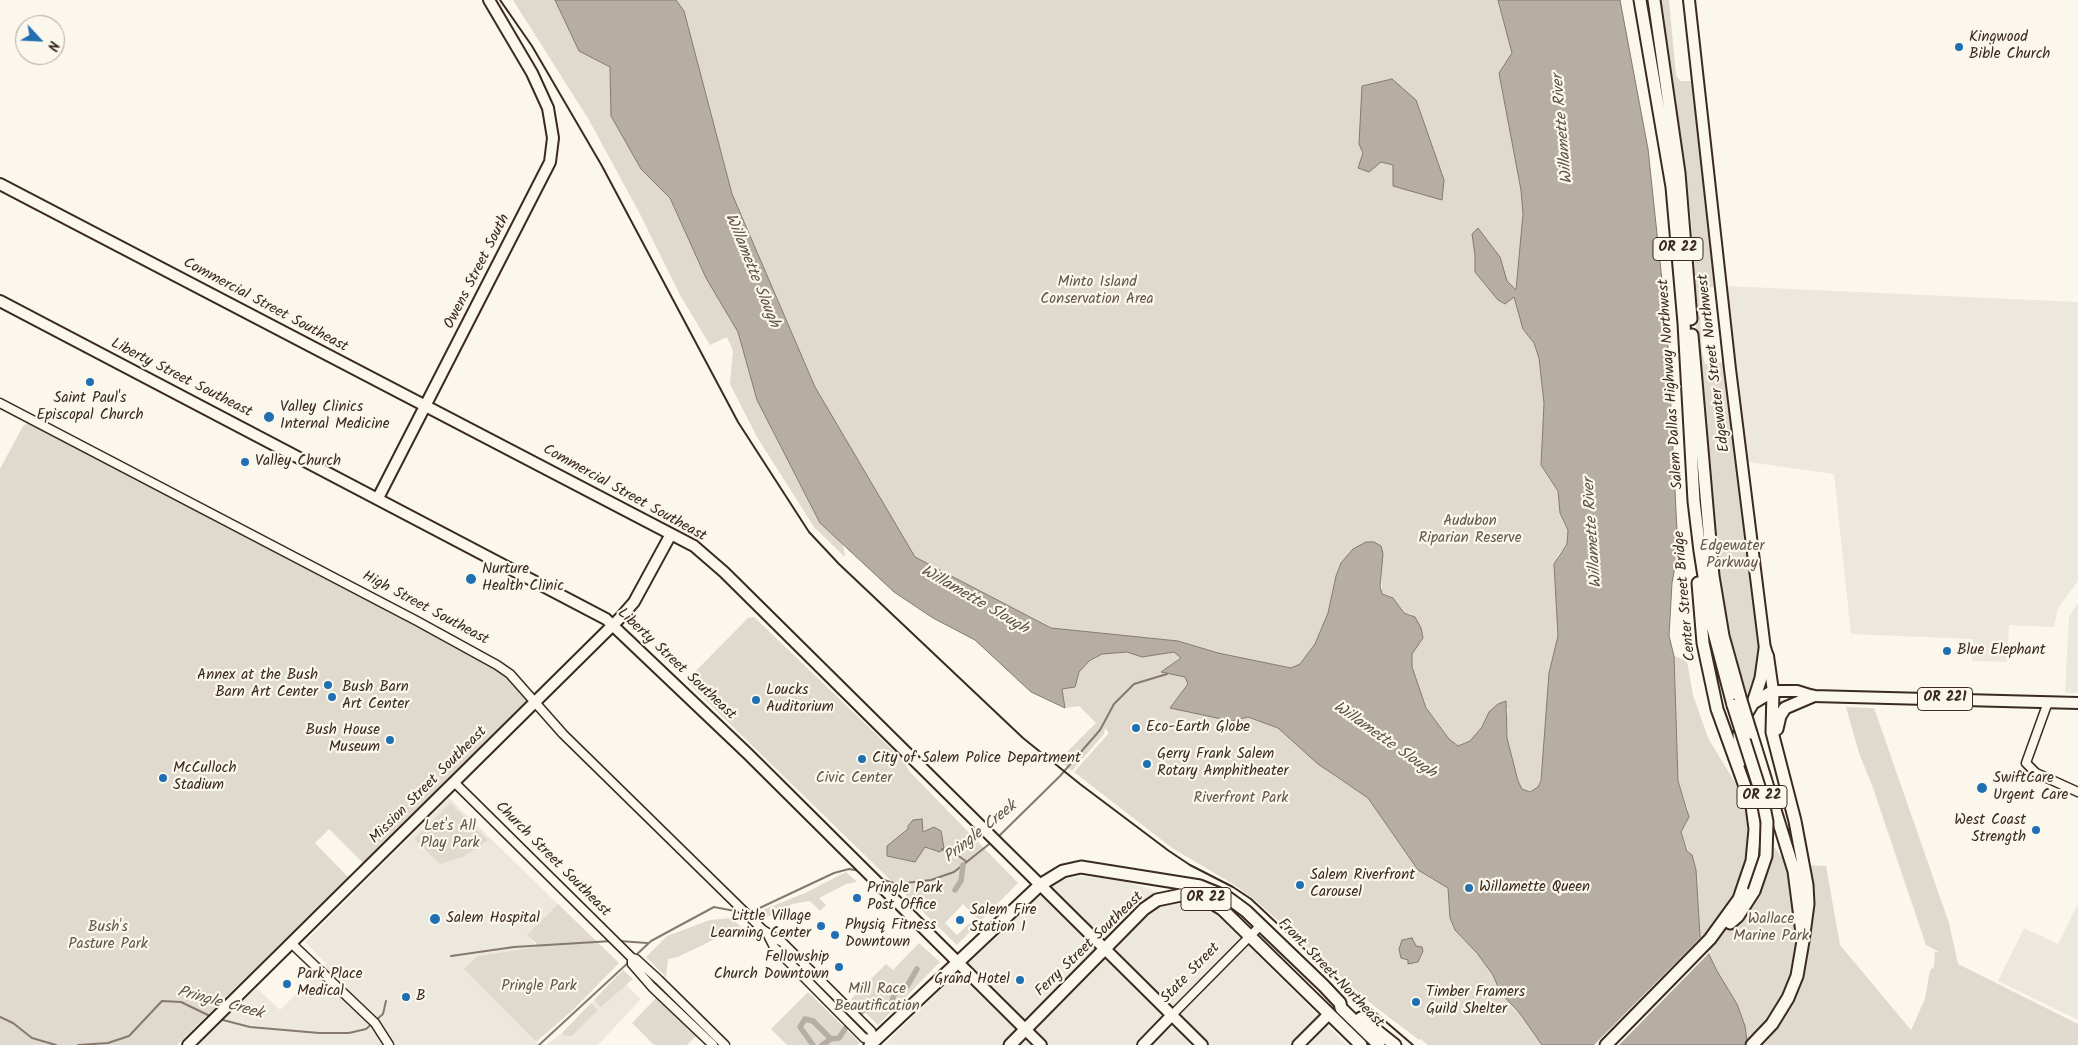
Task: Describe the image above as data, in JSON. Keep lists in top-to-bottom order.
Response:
{
  "streets": {
    "highway": [
      "OR 22",
      "Salem Dallas Highway Northwest",
      "Center Street Bridge",
      "Ferry Street Southeast",
      "Front Street Northeast"
    ],
    "main road": [
      "Owens Street South",
      "Commercial Street Southeast",
      "Edgewater Street Northwest",
      "Liberty Street Southeast",
      "OR 221",
      "Mission Street Southeast",
      "State Street"
    ],
    "street": ["High Street Southeast", "Church Street Southeast"]
  },
  "crossings": [
    ["OR 22", "Commercial Street Southeast"],
    ["OR 22", "Liberty Street Southeast"],
    ["OR 22", "Salem Dallas Highway Northwest"],
    ["OR 22", "Center Street Bridge"],
    ["OR 22", "High Street Southeast"],
    ["OR 22", "State Street"],
    ["OR 22", "Front Street Northeast"],
    ["Owens Street South", "Commercial Street Southeast"],
    ["Owens Street South", "Liberty Street Southeast"],
    ["Commercial Street Southeast", "Mission Street Southeast"],
    ["Liberty Street Southeast", "Mission Street Southeast"],
    ["Liberty Street Southeast", "Ferry Street Southeast"],
    ["Salem Dallas Highway Northwest", "Center Street Bridge"],
    ["High Street Southeast", "Mission Street Southeast"],
    ["Mission Street Southeast", "Church Street Southeast"],
    ["Ferry Street Southeast", "State Street"],
    ["Ferry Street Southeast", "Front Street Northeast"],
    ["State Street", "Front Street Northeast"]
  ],
  "water": ["Willamette River", "Willamette Slough", "Pringle Creek"],
  "parks": [
    "Minto Island Conservation Area",
    "Audubon Riparian Reserve",
    "Edgewater Parkway",
    "Civic Center",
    "Riverfront Park",
    "Let's All Play Park",
    "Wallace Marine Park",
    "Bush's Pasture Park",
    "Pringle Park",
    "Mill Race Beautification"
  ],
  "places": [
    "Kingwood Bible Church",
    "Saint Paul's Episcopal Church",
    "Valley Clinics Internal Medicine",
    "Valley Church",
    "Nurture Health Clinic",
    "Blue Elephant",
    "Annex at the Bush Barn Art Center",
    "Bush Barn Art Center",
    "Loucks Auditorium",
    "Eco-Earth Globe",
    "Bush House Museum",
    "City of Salem Police Department",
    "Gerry Frank Salem Rotary Amphitheater",
    "McCulloch Stadium",
    "SwiftCare Urgent Care",
    "West Coast Strength",
    "Salem Riverfront Carousel",
    "Willamette Queen",
    "Pringle Park Post Office",
    "Salem Hospital",
    "Salem Fire Station 1",
    "Little Village Learning Center",
    "Physiq Fitness Downtown",
    "Fellowship Church Downtown",
    "Grand Hotel",
    "Park Place Medical",
    "B",
    "Timber Framers Guild Shelter"
  ],
  "north": "bottom right"
}
